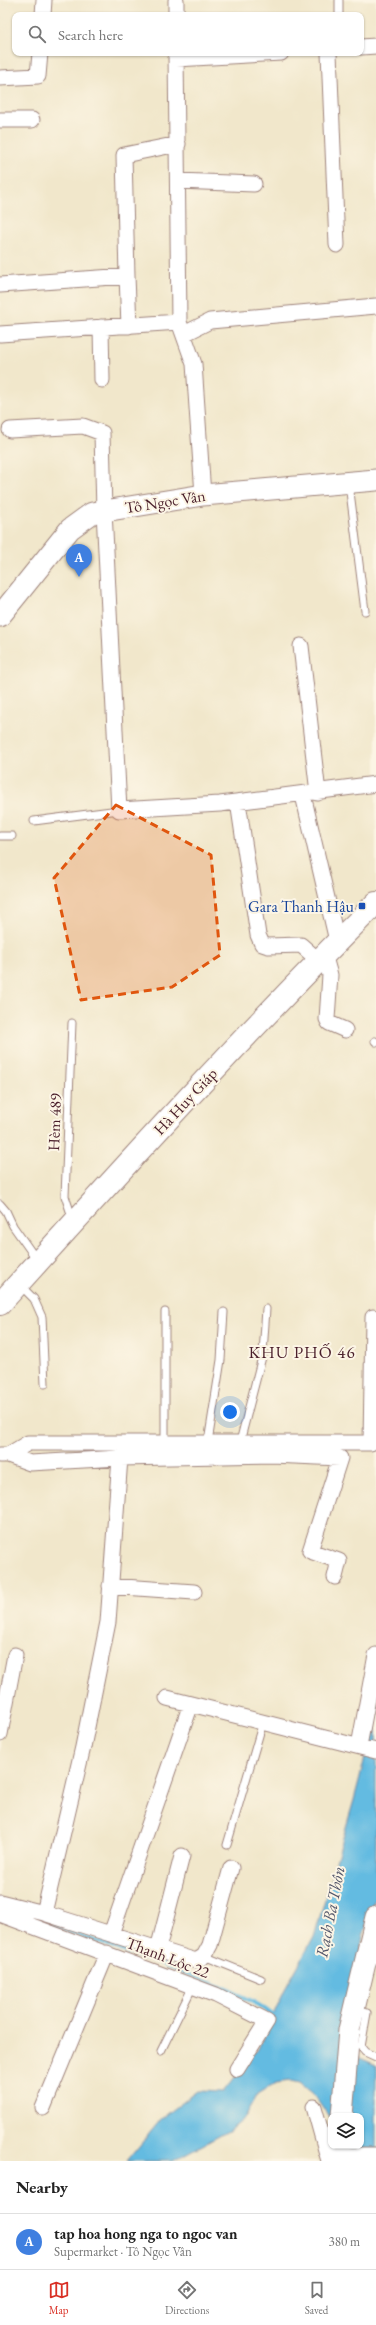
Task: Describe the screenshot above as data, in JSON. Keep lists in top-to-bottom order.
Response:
{
  "streets": {
    "main road": ["Hà Huy Giáp"],
    "street": ["Tô Ngọc Vân", "Thạnh Lộc 22"],
    "lane": ["Hèm 489"]
  },
  "crossings": [
    ["Hà Huy Giáp", "Hèm 489"]
  ],
  "districts": ["KHU PHỐ 46"],
  "water": ["Rạch Ba Thôn"],
  "places": {
    "transit": ["Gara Thanh Hậu"]
  },
  "page": {
    "search": "Search here",
    "pins": "A",
    "heading": "Nearby",
    "list": [
      {
        "mark": "A",
        "name": "tap hoa hong nga to ngoc van",
        "note": "Supermarket · Tô Ngọc Vân",
        "value": "380 m"
      }
    ],
    "nav": ["Map", "Directions", "Saved"]
  }
}
